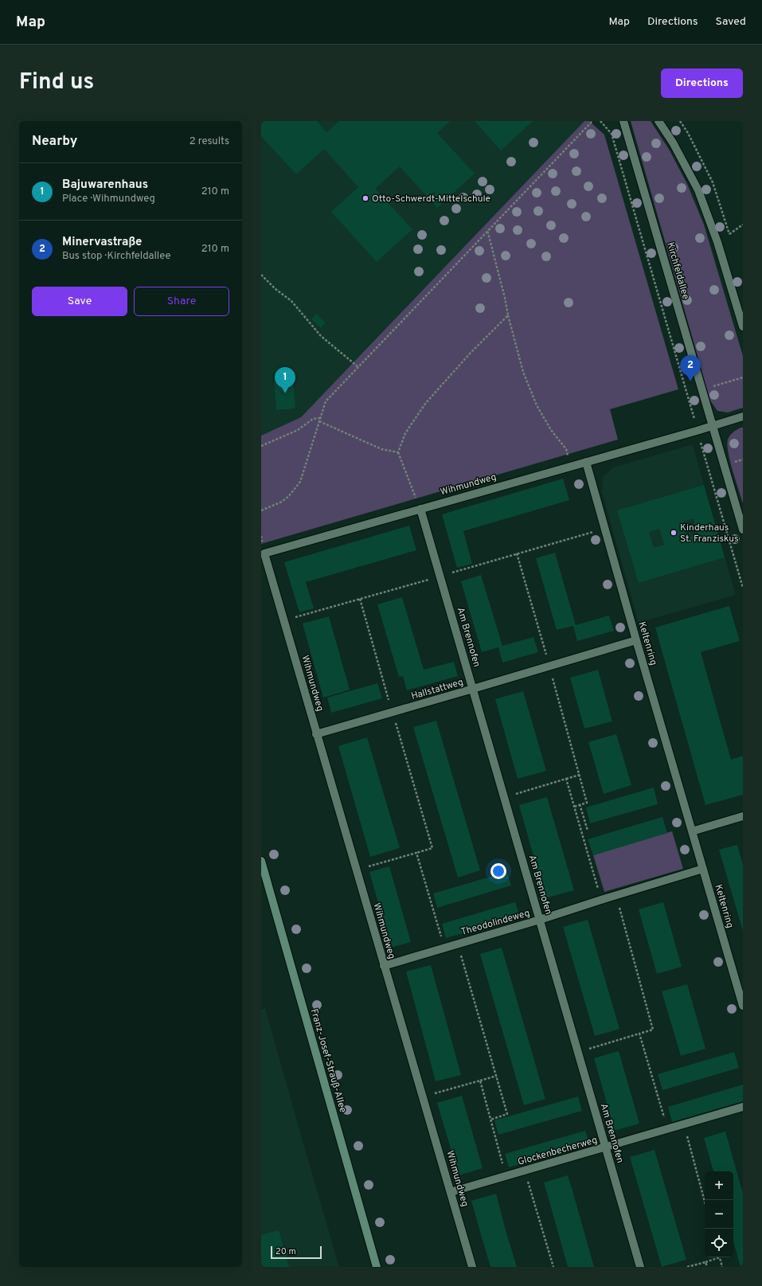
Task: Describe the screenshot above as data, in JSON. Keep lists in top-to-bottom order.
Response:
{
  "streets": {
    "street": [
      "Kirchfeldallee",
      "Wihmundweg",
      "Am Brennofen",
      "Keltenring",
      "Hallstattweg",
      "Theodolindeweg",
      "Franz-Josef-Strauß-Allee",
      "Glockenbecherweg"
    ]
  },
  "crossings": [
    ["Kirchfeldallee", "Wihmundweg"],
    ["Wihmundweg", "Am Brennofen"],
    ["Wihmundweg", "Keltenring"],
    ["Wihmundweg", "Hallstattweg"],
    ["Wihmundweg", "Theodolindeweg"],
    ["Wihmundweg", "Glockenbecherweg"],
    ["Am Brennofen", "Hallstattweg"],
    ["Am Brennofen", "Theodolindeweg"],
    ["Am Brennofen", "Glockenbecherweg"],
    ["Keltenring", "Hallstattweg"],
    ["Keltenring", "Theodolindeweg"]
  ],
  "places": ["Otto-Schwerdt-Mittelschule", "Kinderhaus St. Franziskus"],
  "scale_bar": "20 m",
  "page": {
    "header": "Map",
    "nav": ["Map", "Directions", "Saved"],
    "title": "Find us",
    "buttons": [
      "Directions",
      ["Save", "Share"]
    ],
    "heading": ["Nearby", "2 results"],
    "list": [
      {
        "mark": "1",
        "name": "Bajuwarenhaus",
        "note": "Place · Wihmundweg",
        "value": "210 m"
      },
      {
        "mark": "2",
        "name": "Minervastraße",
        "note": "Bus stop · Kirchfeldallee",
        "value": "210 m"
      }
    ],
    "pins": ["2", "1"],
    "map_buttons": ["+", "−"],
    "scale": "20 m"
  }
}
